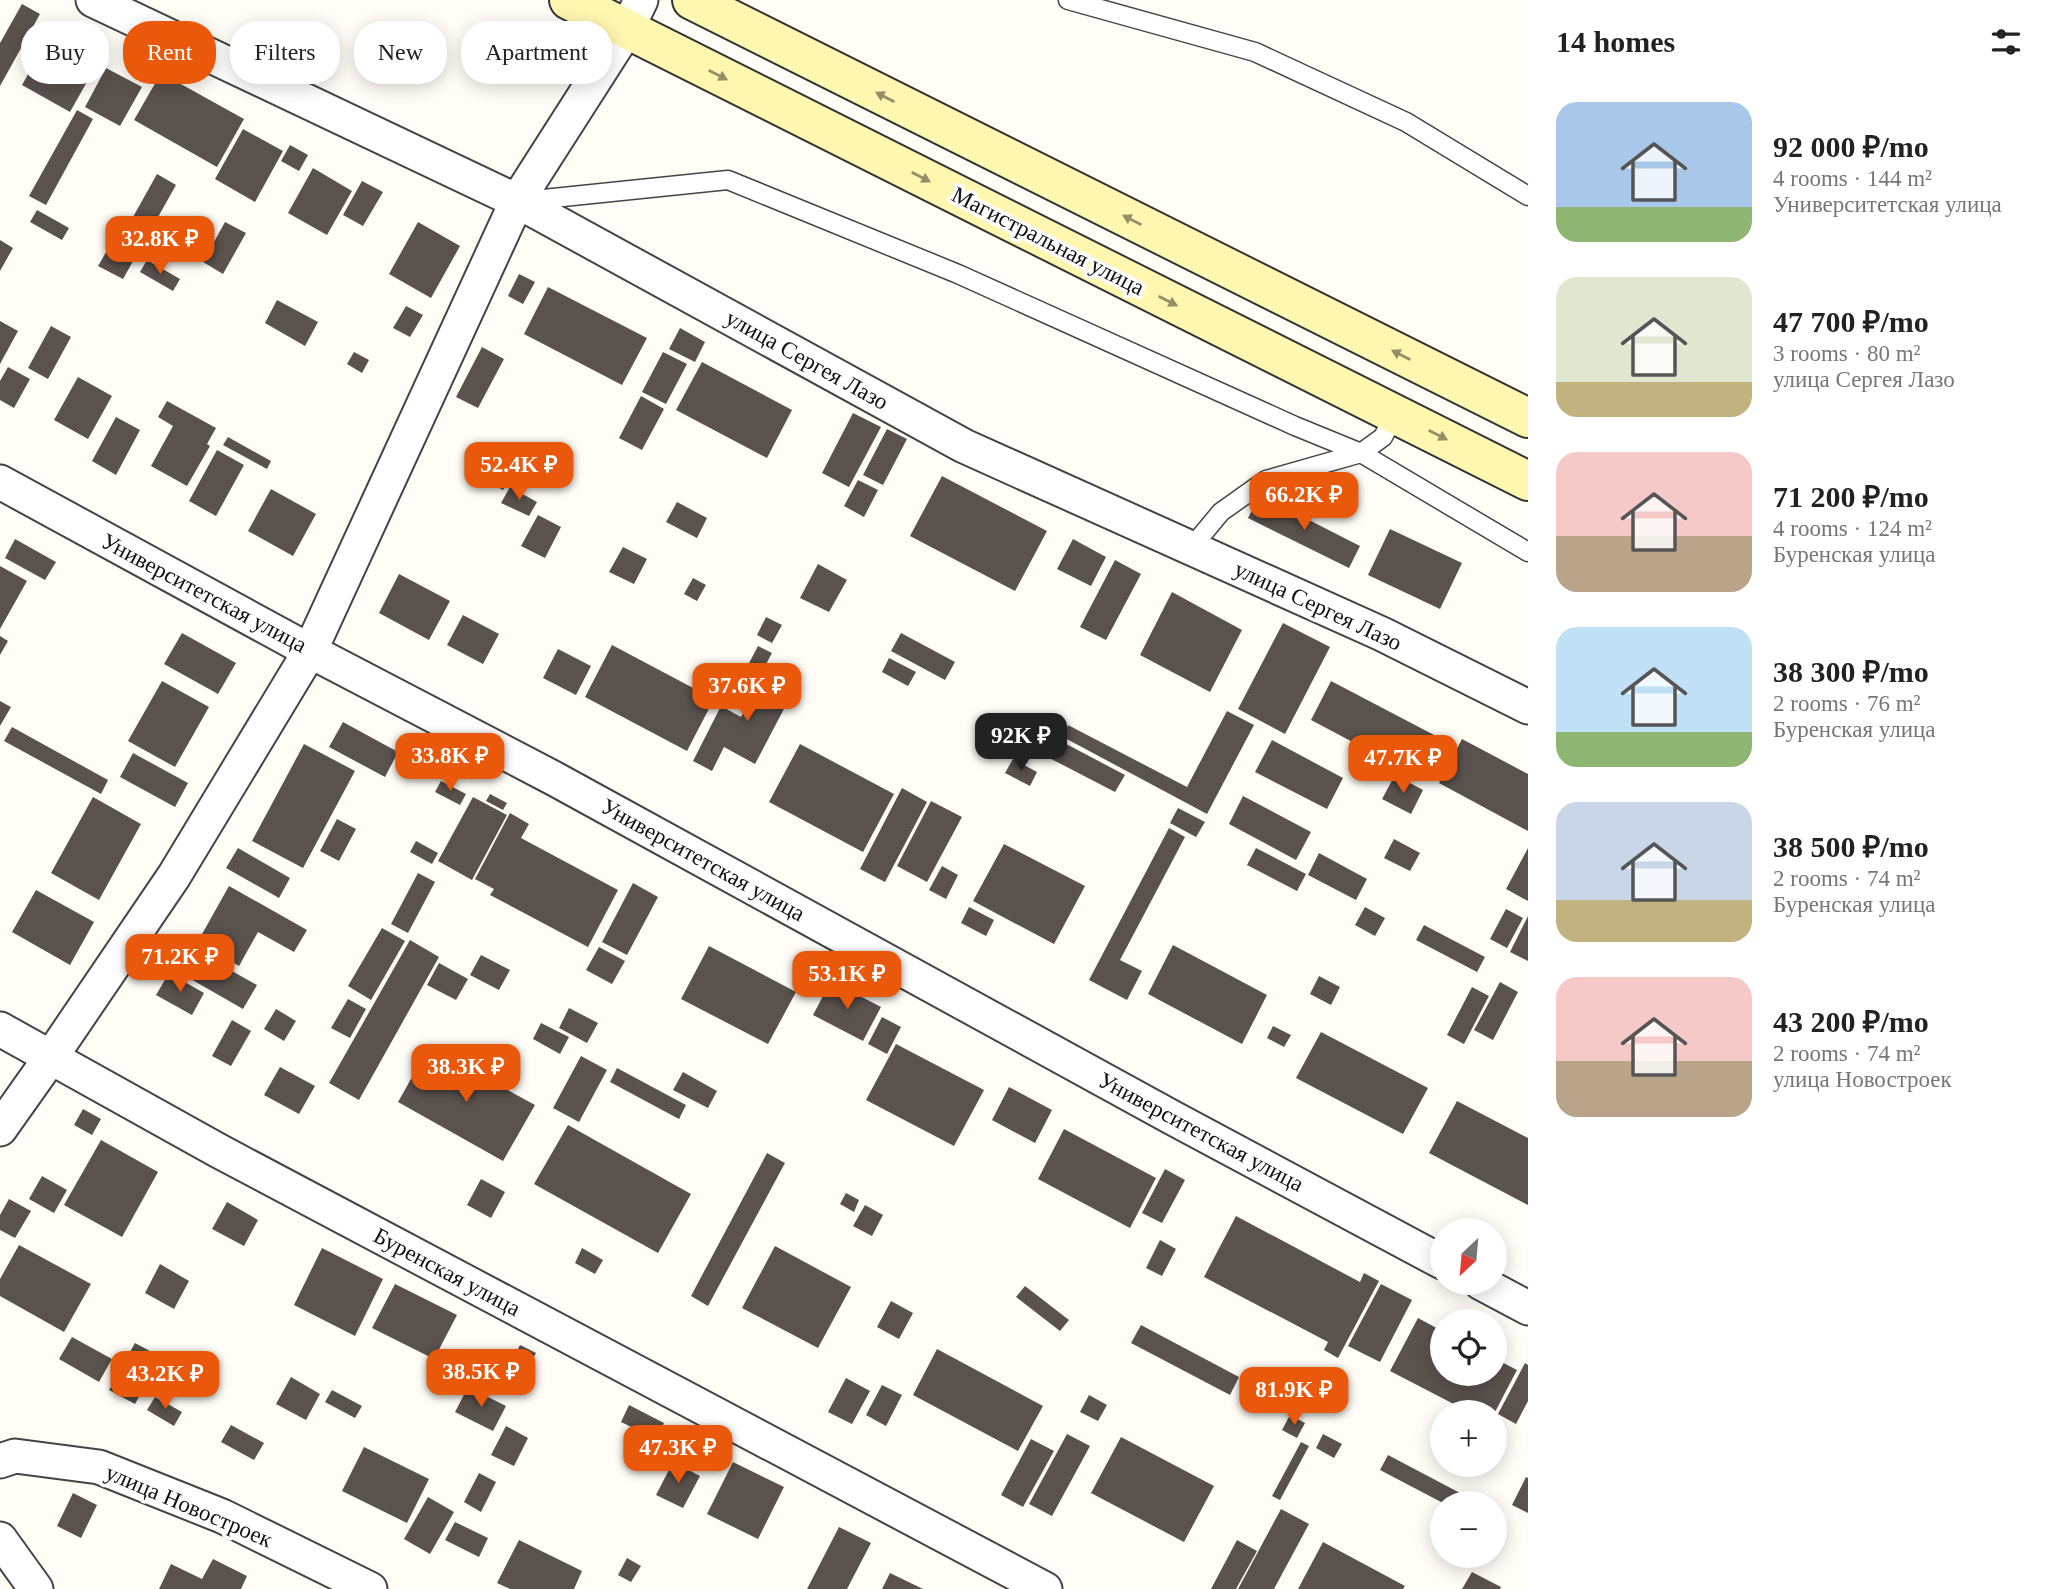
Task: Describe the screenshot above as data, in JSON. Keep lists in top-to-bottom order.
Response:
{
  "streets": {
    "main road": ["Магистральная улица"],
    "street": [
      "улица Сергея Лазо",
      "Университетская улица",
      "Буренская улица",
      "улица Новостроек"
    ]
  },
  "north": "bottom left",
  "page": {
    "heading": "14 homes",
    "chip": [
      "Buy",
      "Rent",
      "Filters",
      "New",
      "Apartment"
    ],
    "list": [
      {
        "name": "92 000 ₽/mo",
        "note": "4 rooms · 144 m² · Университетская улица"
      },
      {
        "name": "47 700 ₽/mo",
        "note": "3 rooms · 80 m² · улица Сергея Лазо"
      },
      {
        "name": "71 200 ₽/mo",
        "note": "4 rooms · 124 m² · Буренская улица"
      },
      {
        "name": "38 300 ₽/mo",
        "note": "2 rooms · 76 m² · Буренская улица"
      },
      {
        "name": "38 500 ₽/mo",
        "note": "2 rooms · 74 m² · Буренская улица"
      },
      {
        "name": "43 200 ₽/mo",
        "note": "2 rooms · 74 m² · улица Новостроек"
      }
    ],
    "price": [
      "32.8K ₽",
      "52.4K ₽",
      "66.2K ₽",
      "37.6K ₽",
      "92K ₽",
      "33.8K ₽",
      "47.7K ₽",
      "71.2K ₽",
      "53.1K ₽",
      "38.3K ₽",
      "38.5K ₽",
      "43.2K ₽",
      "81.9K ₽",
      "47.3K ₽"
    ],
    "map_buttons": ["+", "−"]
  }
}
